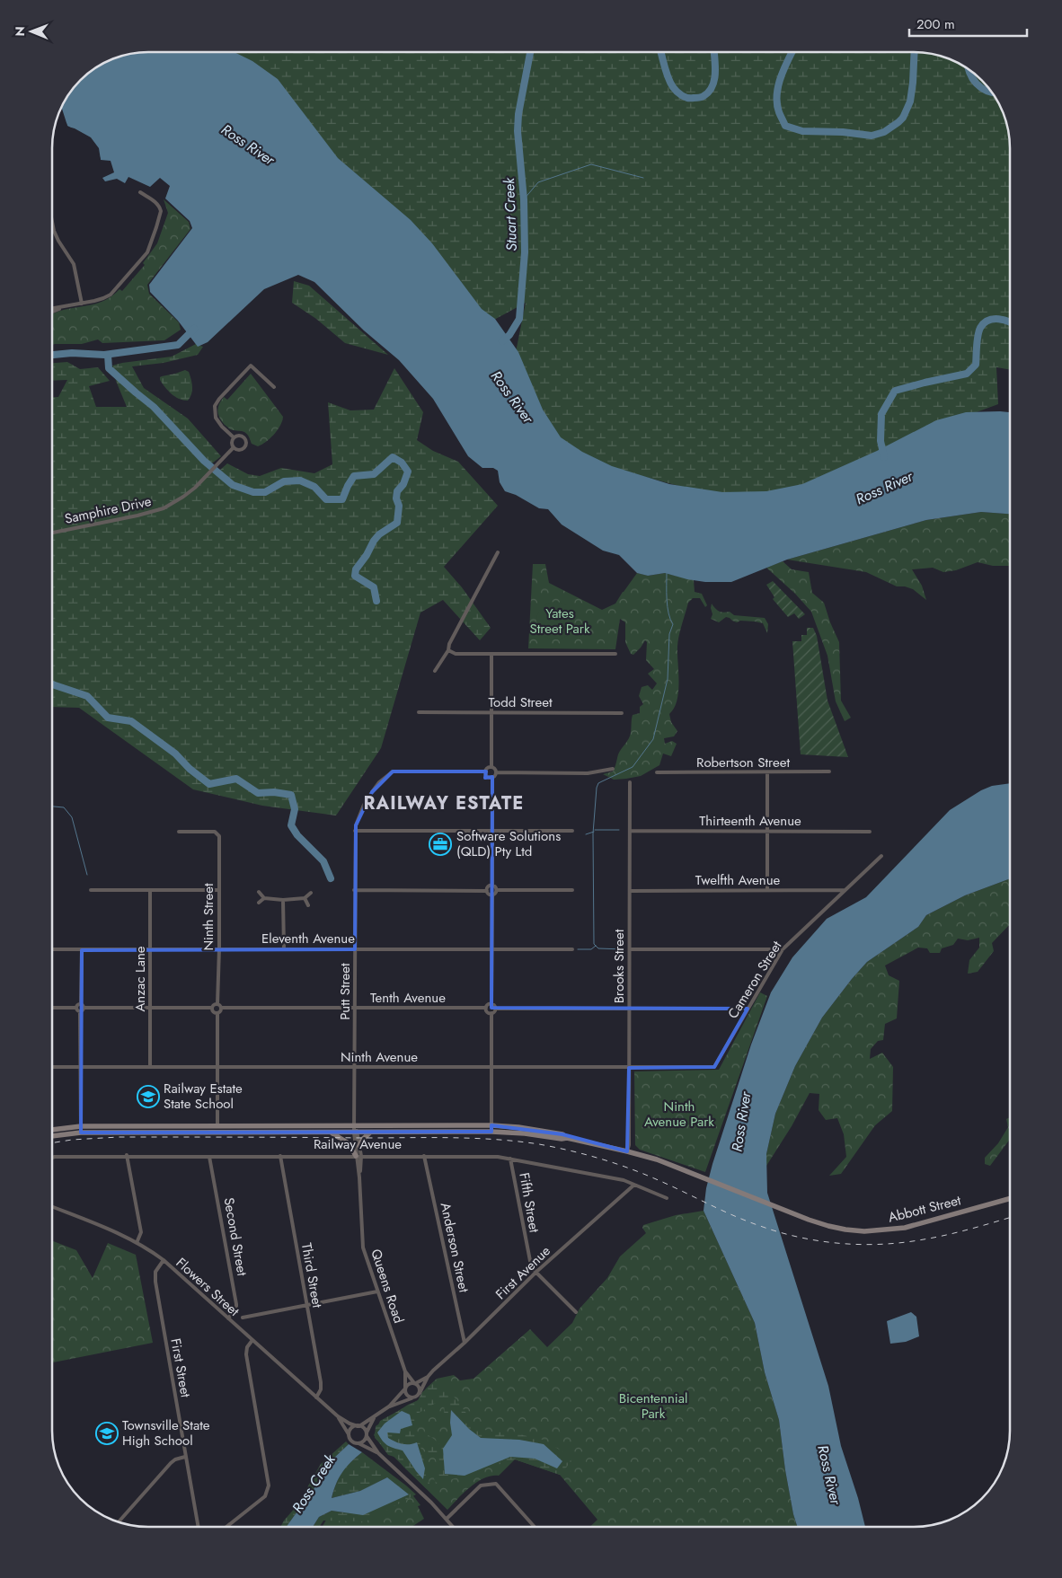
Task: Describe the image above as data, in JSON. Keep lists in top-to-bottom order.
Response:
{
  "streets": {
    "main road": ["Railway Avenue", "Abbott Street"],
    "street": [
      "Samphire Drive",
      "Todd Street",
      "Robertson Street",
      "Thirteenth Avenue",
      "Twelfth Avenue",
      "Ninth Street",
      "Eleventh Avenue",
      "Brooks Street",
      "Anzac Lane",
      "Cameron Street",
      "Putt Street",
      "Tenth Avenue",
      "Ninth Avenue",
      "Fifth Street",
      "Second Street",
      "Anderson Street",
      "First Avenue",
      "Third Street",
      "Queens Road",
      "Flowers Street",
      "First Street"
    ]
  },
  "crossings": [
    ["Thirteenth Avenue", "Brooks Street"],
    ["Twelfth Avenue", "Brooks Street"],
    ["Twelfth Avenue", "Cameron Street"],
    ["Ninth Street", "Eleventh Avenue"],
    ["Ninth Street", "Tenth Avenue"],
    ["Eleventh Avenue", "Anzac Lane"],
    ["Eleventh Avenue", "Putt Street"],
    ["Brooks Street", "Ninth Avenue"],
    ["Brooks Street", "Railway Avenue"],
    ["Anzac Lane", "Ninth Avenue"],
    ["Cameron Street", "Ninth Avenue"],
    ["Putt Street", "Tenth Avenue"],
    ["Putt Street", "Ninth Avenue"],
    ["Putt Street", "Railway Avenue"],
    ["Putt Street", "Queens Road"],
    ["Railway Avenue", "Fifth Street"],
    ["Railway Avenue", "Abbott Street"],
    ["Railway Avenue", "Second Street"],
    ["Railway Avenue", "Anderson Street"],
    ["Railway Avenue", "First Avenue"],
    ["Railway Avenue", "Third Street"],
    ["Railway Avenue", "Queens Road"],
    ["Fifth Street", "First Avenue"],
    ["Second Street", "Flowers Street"],
    ["Anderson Street", "First Avenue"],
    ["First Avenue", "Queens Road"],
    ["Third Street", "Flowers Street"],
    ["Flowers Street", "First Street"]
  ],
  "districts": ["RAILWAY ESTATE"],
  "water": ["Ross River", "Stuart Creek", "Ross Creek"],
  "parks": ["Yates Street Park", "Ninth Avenue Park", "Bicentennial Park"],
  "places": {
    "office": ["Software Solutions (QLD) Pty Ltd"],
    "school or university": ["Railway Estate State School", "Townsville State High School"]
  },
  "scale_bar": "200 m",
  "north": "left"
}
